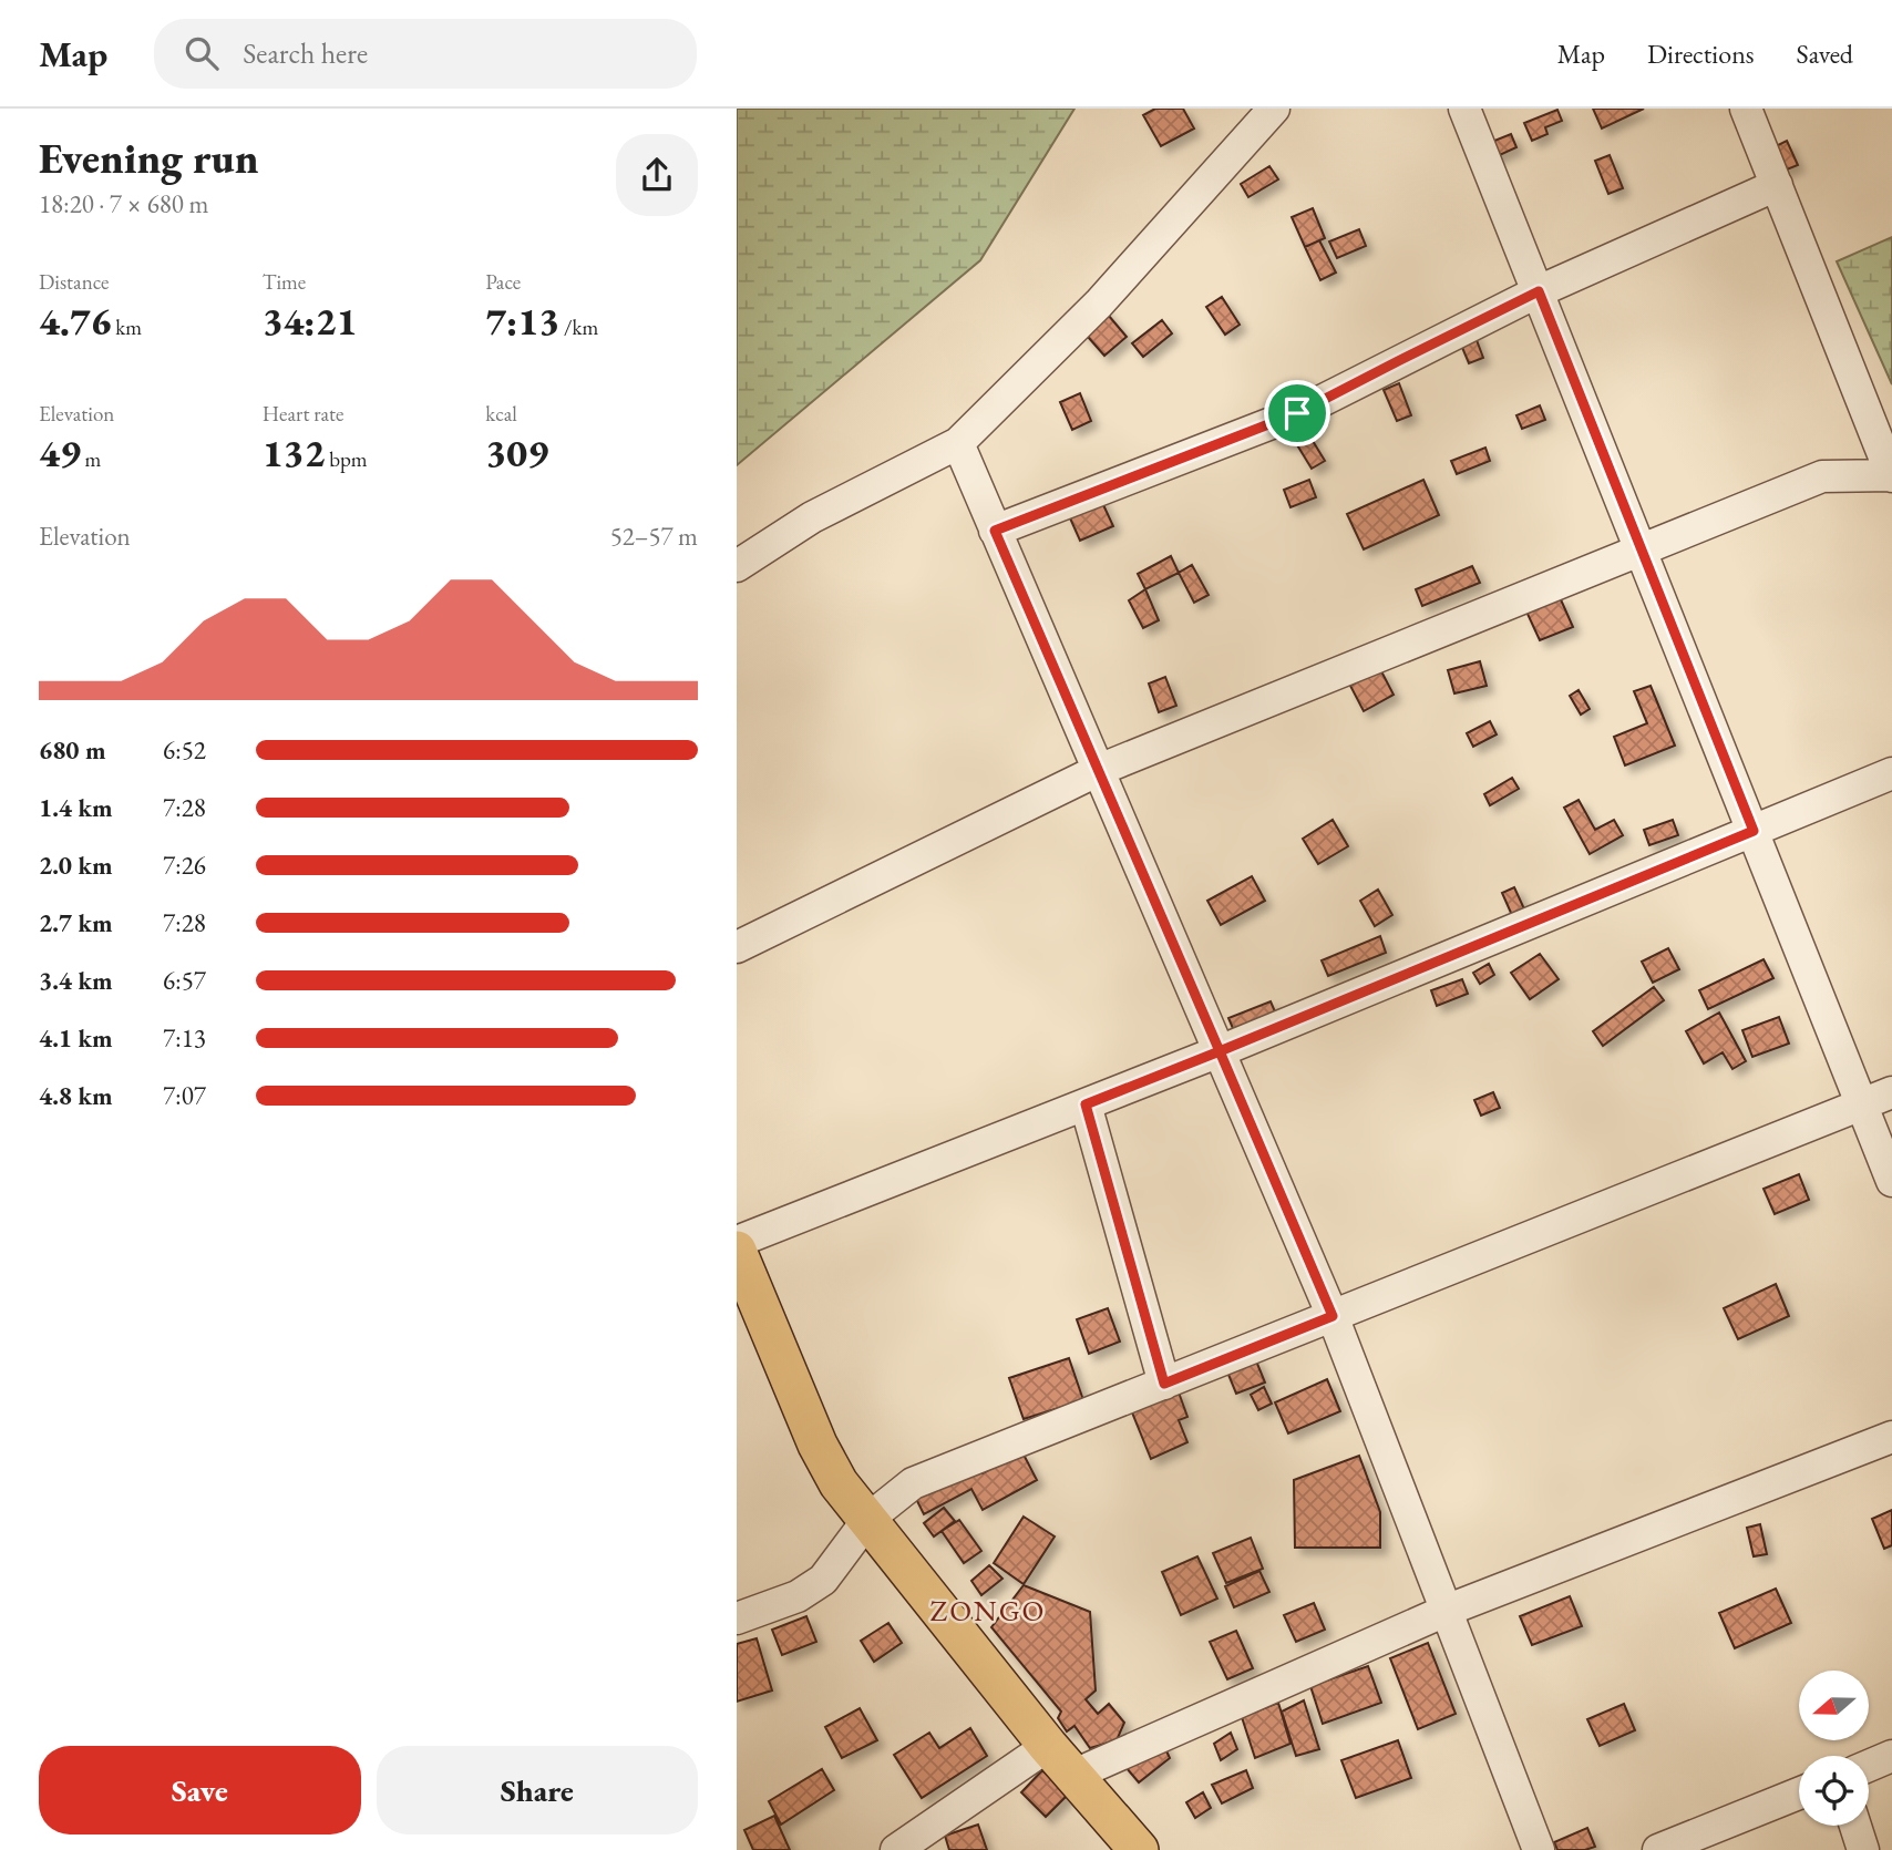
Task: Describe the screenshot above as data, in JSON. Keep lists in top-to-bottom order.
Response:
{
  "districts": ["ZONGO"],
  "north": "left",
  "page": {
    "header": "Map",
    "search": "Search here",
    "nav": ["Map", "Directions", "Saved"],
    "heading": ["Evening run", "18:20 · 7 × 680 m"],
    "stats": [
      ["Distance", "4.76 km"],
      ["Time", "34:21"],
      ["Pace", "7:13 /km"],
      ["Elevation", "49 m"],
      ["Heart rate", "132 bpm"],
      ["kcal", "309"]
    ],
    "chart": ["Elevation", "52–57 m"],
    "list": [
      {
        "name": "680 m",
        "note": "6:52"
      },
      {
        "name": "1.4 km",
        "note": "7:28"
      },
      {
        "name": "2.0 km",
        "note": "7:26"
      },
      {
        "name": "2.7 km",
        "note": "7:28"
      },
      {
        "name": "3.4 km",
        "note": "6:57"
      },
      {
        "name": "4.1 km",
        "note": "7:13"
      },
      {
        "name": "4.8 km",
        "note": "7:07"
      }
    ],
    "buttons": ["Save", "Share"]
  }
}
